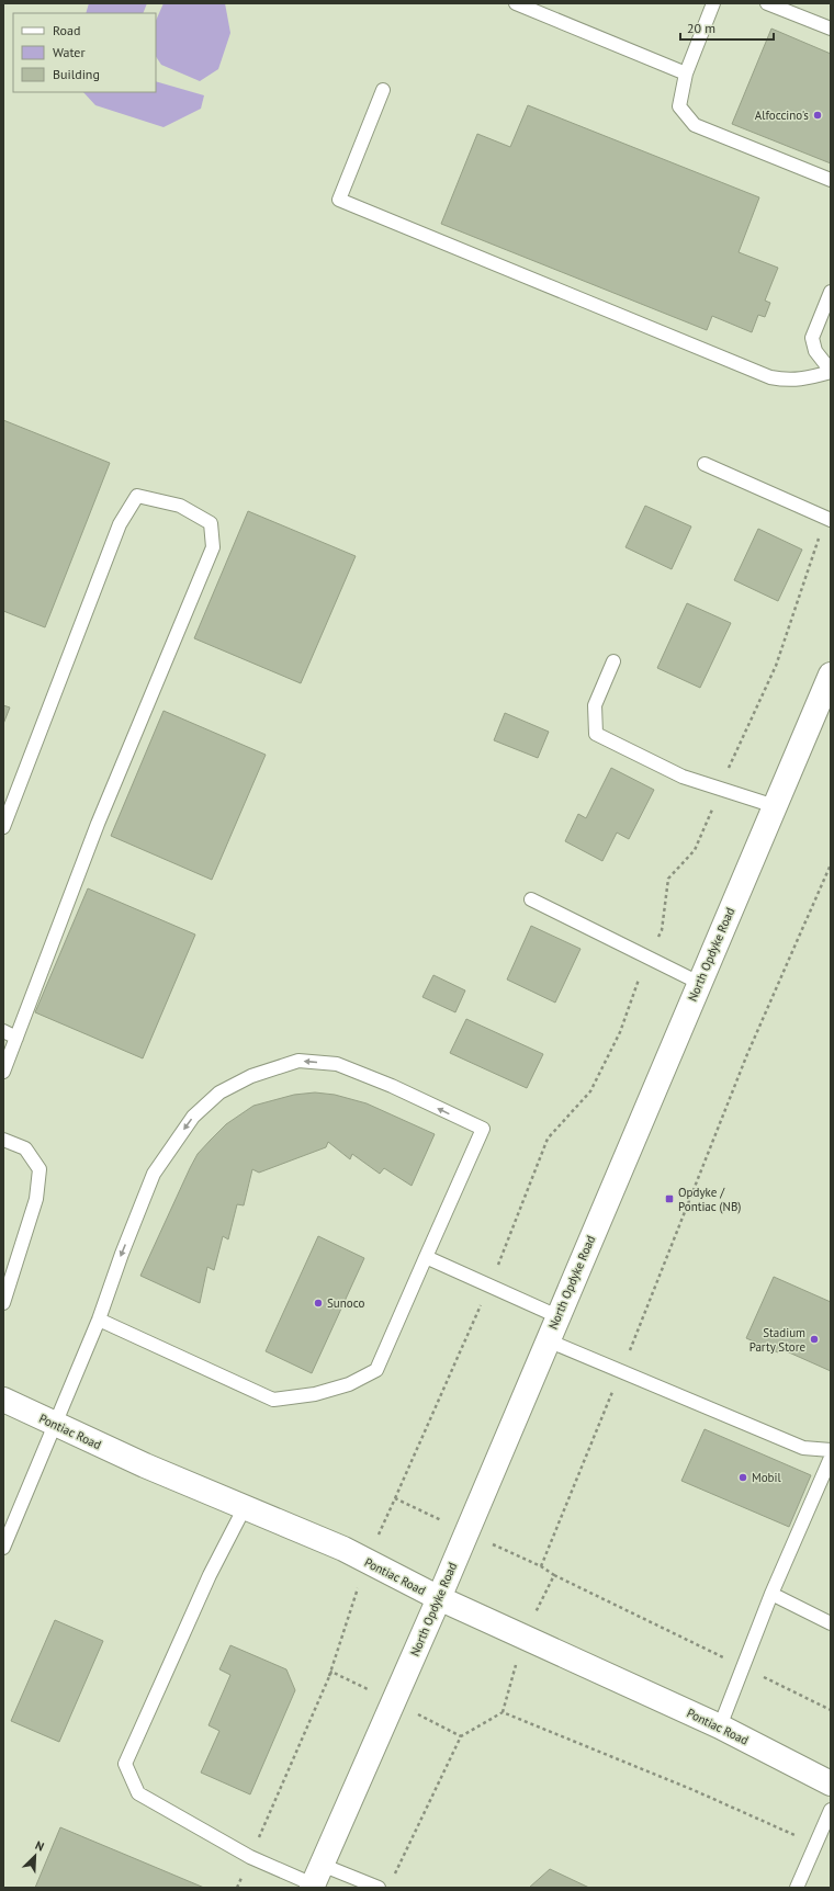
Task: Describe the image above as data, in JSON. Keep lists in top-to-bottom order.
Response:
{
  "streets": {
    "main road": ["North Opdyke Road", "Pontiac Road"]
  },
  "crossings": [
    ["North Opdyke Road", "Pontiac Road"]
  ],
  "places": {
    "other": [
      "Alfoccino's",
      "Sunoco",
      "Stadium Party Store",
      "Mobil"
    ],
    "transit": ["Opdyke / Pontiac (NB)"]
  },
  "legend": ["Road", "Water", "Building"],
  "scale_bar": "20 m",
  "north": "top right"
}
